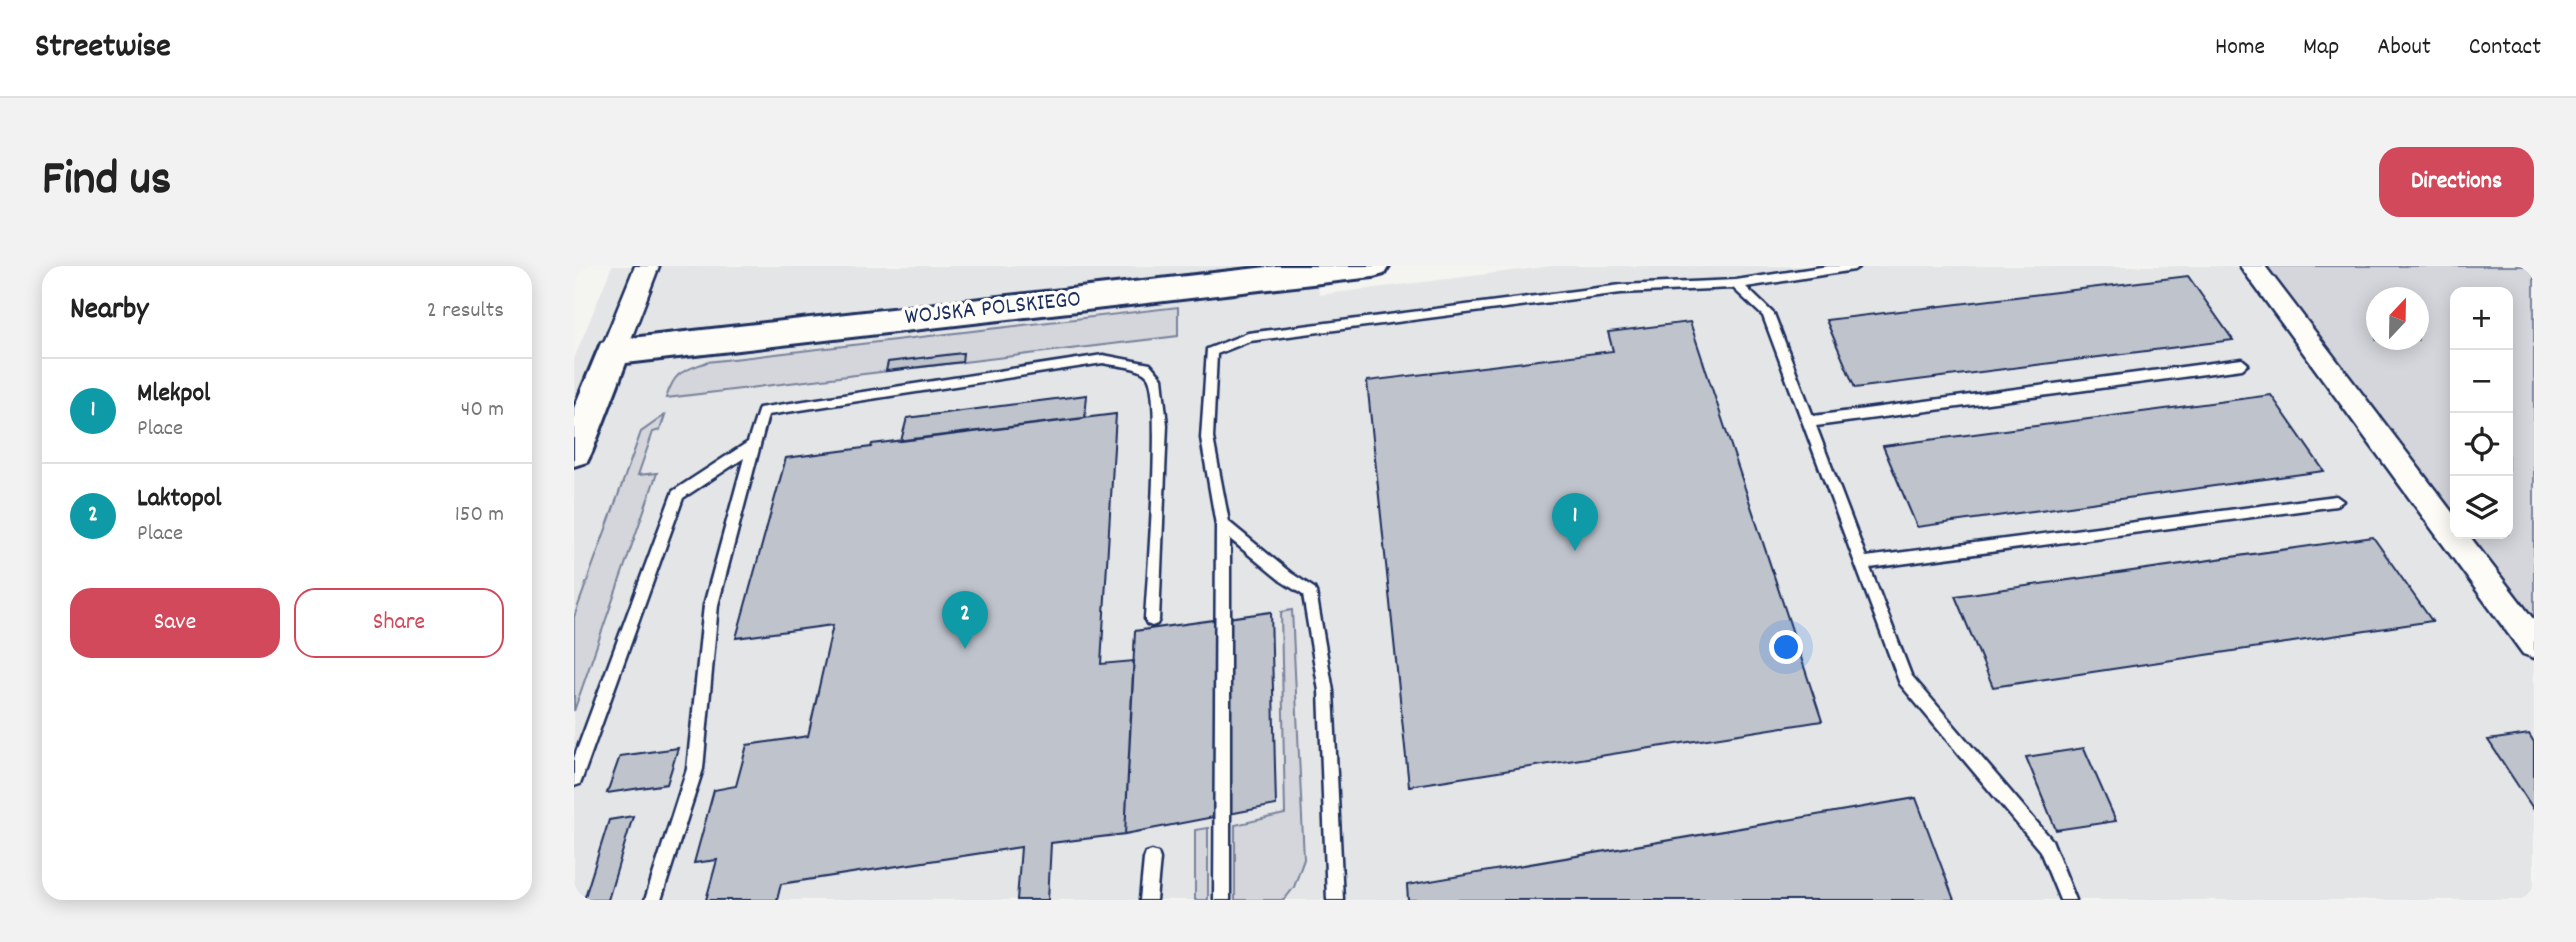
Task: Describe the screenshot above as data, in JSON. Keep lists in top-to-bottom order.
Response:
{
  "streets": {
    "street": ["WOJSKA POLSKIEGO"]
  },
  "north": "top",
  "page": {
    "header": "Streetwise",
    "nav": [
      "Home",
      "Map",
      "About",
      "Contact"
    ],
    "title": "Find us",
    "buttons": [
      "Directions",
      ["Save", "Share"]
    ],
    "heading": ["Nearby", "2 results"],
    "map_buttons": ["+", "−"],
    "list": [
      {
        "mark": "1",
        "name": "Mlekpol",
        "note": "Place",
        "value": "40 m"
      },
      {
        "mark": "2",
        "name": "Laktopol",
        "note": "Place",
        "value": "150 m"
      }
    ],
    "pins": ["1", "2"]
  }
}
